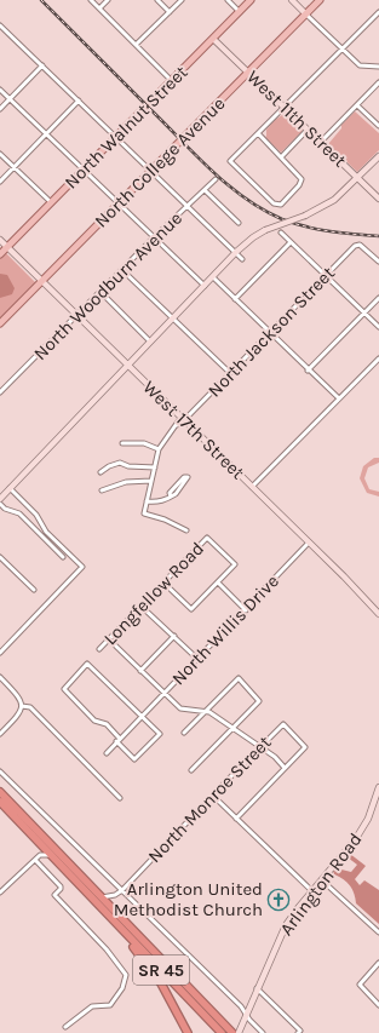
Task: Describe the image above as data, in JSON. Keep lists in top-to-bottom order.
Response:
{
  "streets": {
    "highway": ["SR 45"],
    "main road": ["North Walnut Street", "North College Avenue"],
    "street": [
      "West 11th Street",
      "North Woodburn Avenue",
      "North Jackson Street",
      "West 17th Street",
      "Longfellow Road",
      "North Willis Drive",
      "North Monroe Street",
      "Arlington Road"
    ]
  },
  "crossings": [
    ["West 11th Street", "North Walnut Street"],
    ["West 11th Street", "North College Avenue"],
    ["North Walnut Street", "West 17th Street"],
    ["North College Avenue", "West 17th Street"],
    ["North Woodburn Avenue", "West 17th Street"],
    ["North Jackson Street", "West 17th Street"],
    ["West 17th Street", "North Willis Drive"],
    ["Arlington Road", "SR 45"]
  ],
  "places": {
    "church": ["Arlington United Methodist Church"]
  }
}
